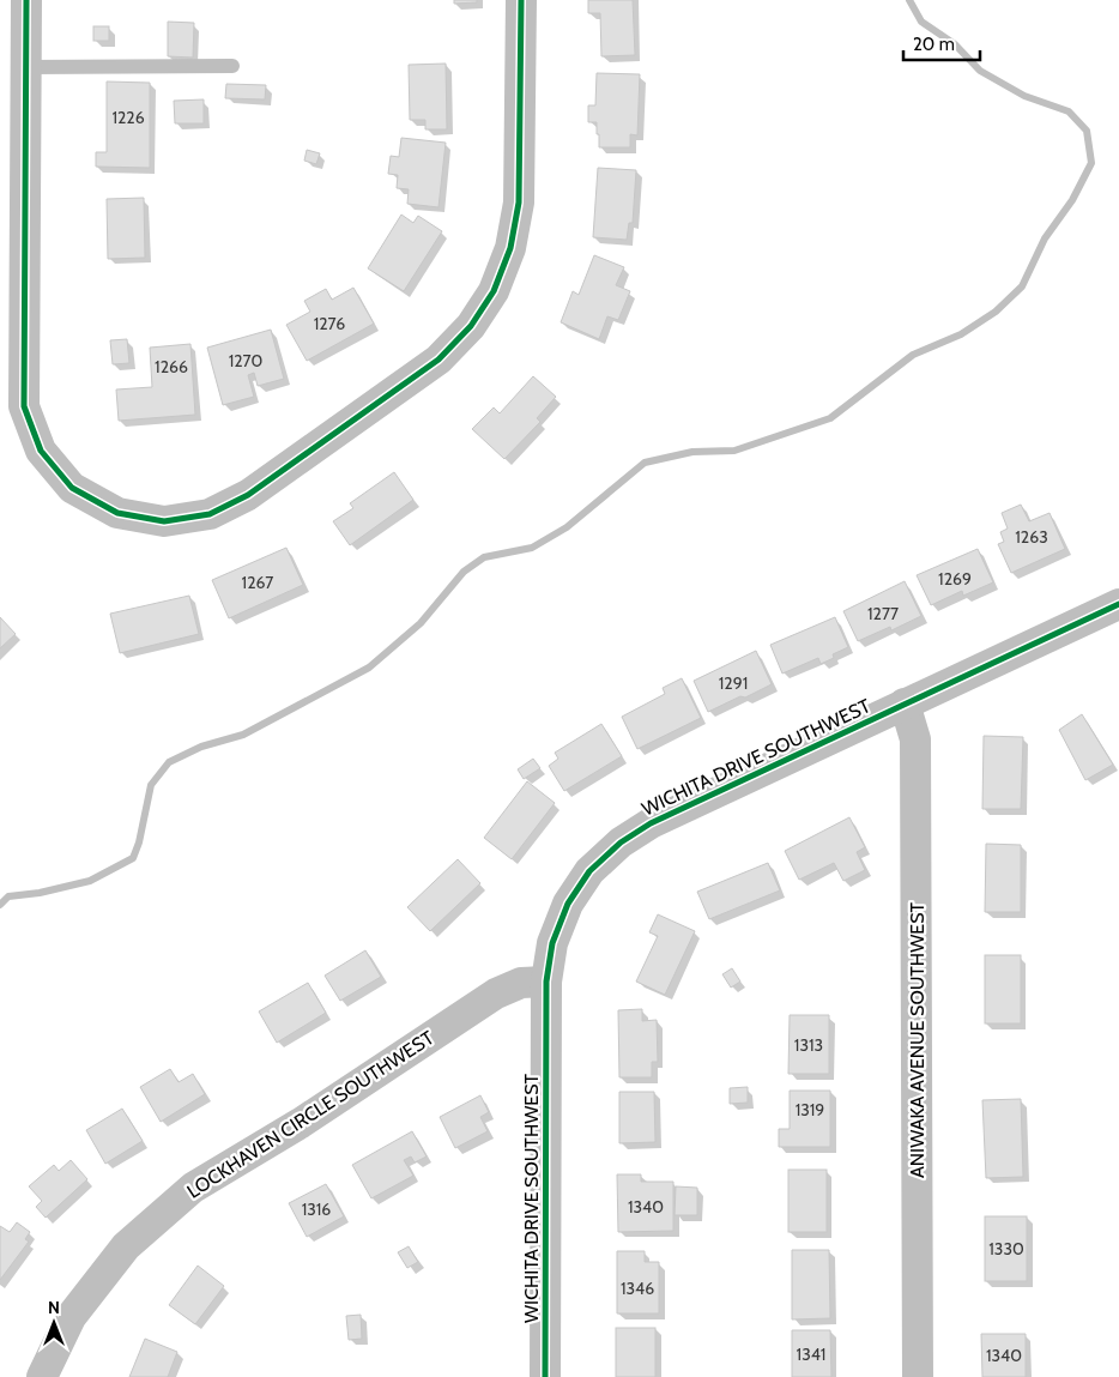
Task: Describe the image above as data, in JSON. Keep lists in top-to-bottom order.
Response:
{
  "streets": {
    "street": ["WICHITA DRIVE SOUTHWEST", "ANIWAKA AVENUE SOUTHWEST", "LOCKHAVEN CIRCLE SOUTHWEST"]
  },
  "crossings": [
    ["WICHITA DRIVE SOUTHWEST", "ANIWAKA AVENUE SOUTHWEST"],
    ["WICHITA DRIVE SOUTHWEST", "LOCKHAVEN CIRCLE SOUTHWEST"]
  ],
  "house_numbers": [
    "1226",
    "1276",
    "1270",
    "1266",
    "1263",
    "1269",
    "1267",
    "1277",
    "1291",
    "1313",
    "1319",
    "1340",
    "1316",
    "1330",
    "1346",
    "1341",
    "1340"
  ],
  "scale_bar": "20 m",
  "north": "top"
}
